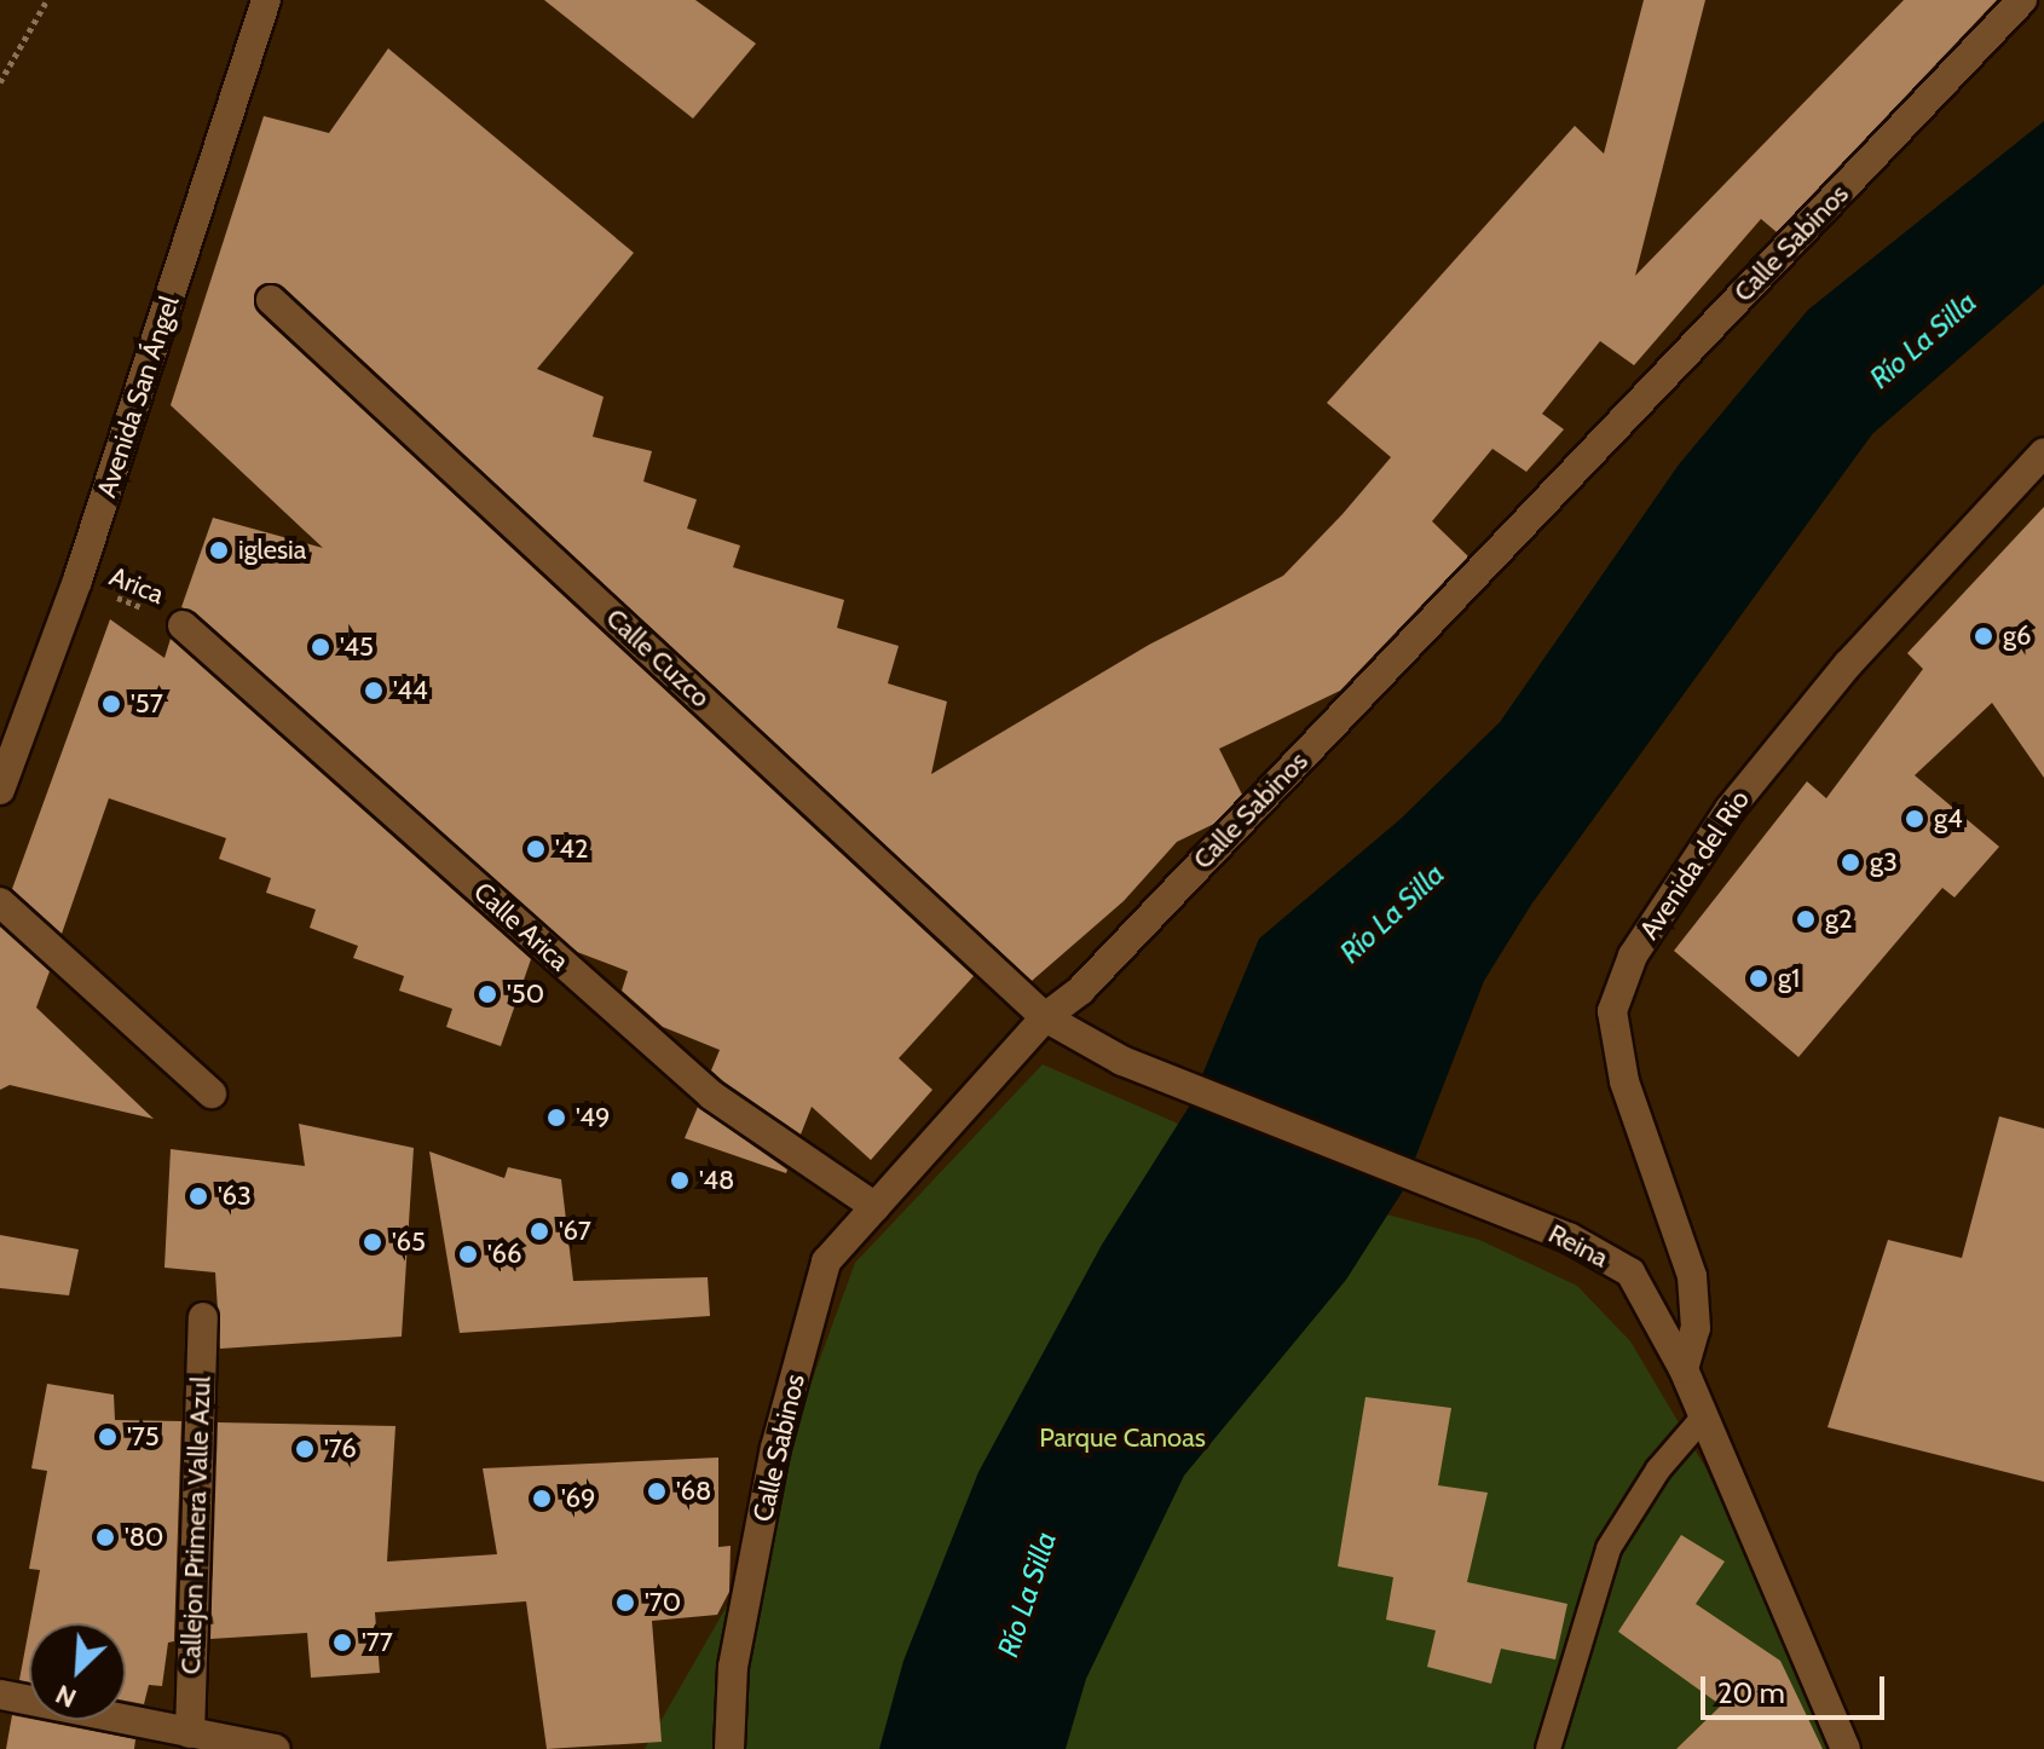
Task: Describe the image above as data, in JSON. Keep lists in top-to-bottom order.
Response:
{
  "streets": {
    "street": [
      "Calle Sabinos",
      "Avenida San Ángel",
      "Calle Cuzco",
      "Avenida del Rio",
      "Calle Arica",
      "Reina",
      "Callejon Primera Valle Azul"
    ],
    "path": ["Arica"]
  },
  "crossings": [
    ["Calle Sabinos", "Calle Cuzco"],
    ["Calle Sabinos", "Calle Arica"],
    ["Calle Sabinos", "Reina"],
    ["Avenida San Ángel", "Arica"],
    ["Arica", "Calle Arica"],
    ["Calle Cuzco", "Reina"],
    ["Avenida del Rio", "Reina"]
  ],
  "water": ["Río La Silla"],
  "parks": ["Parque Canoas"],
  "places": [
    "iglesia",
    "g6",
    "'45",
    "'44",
    "'57",
    "g4",
    "'42",
    "g3",
    "g2",
    "g1",
    "'50",
    "'49",
    "'48",
    "'63",
    "'67",
    "'65",
    "'66",
    "'75",
    "'76",
    "'68",
    "'69",
    "'80",
    "'70",
    "'77"
  ],
  "scale_bar": "20 m",
  "north": "bottom left"
}
